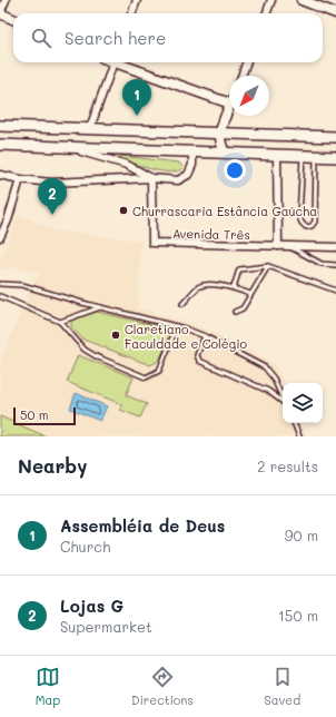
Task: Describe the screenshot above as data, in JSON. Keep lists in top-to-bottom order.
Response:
{
  "streets": {
    "street": ["Avenida Três"]
  },
  "places": ["Churrascaria Estância Gaúcha", "Claretiano Faculdade e Colégio"],
  "scale_bar": "50 m",
  "north": "bottom left",
  "page": {
    "search": "Search here",
    "pins": ["1", "2"],
    "scale": "50 m",
    "heading": ["Nearby", "2 results"],
    "list": [
      {
        "mark": "1",
        "name": "Assembléia de Deus",
        "note": "Church",
        "value": "90 m"
      },
      {
        "mark": "2",
        "name": "Lojas G",
        "note": "Supermarket",
        "value": "150 m"
      }
    ],
    "nav": ["Map", "Directions", "Saved"]
  }
}
